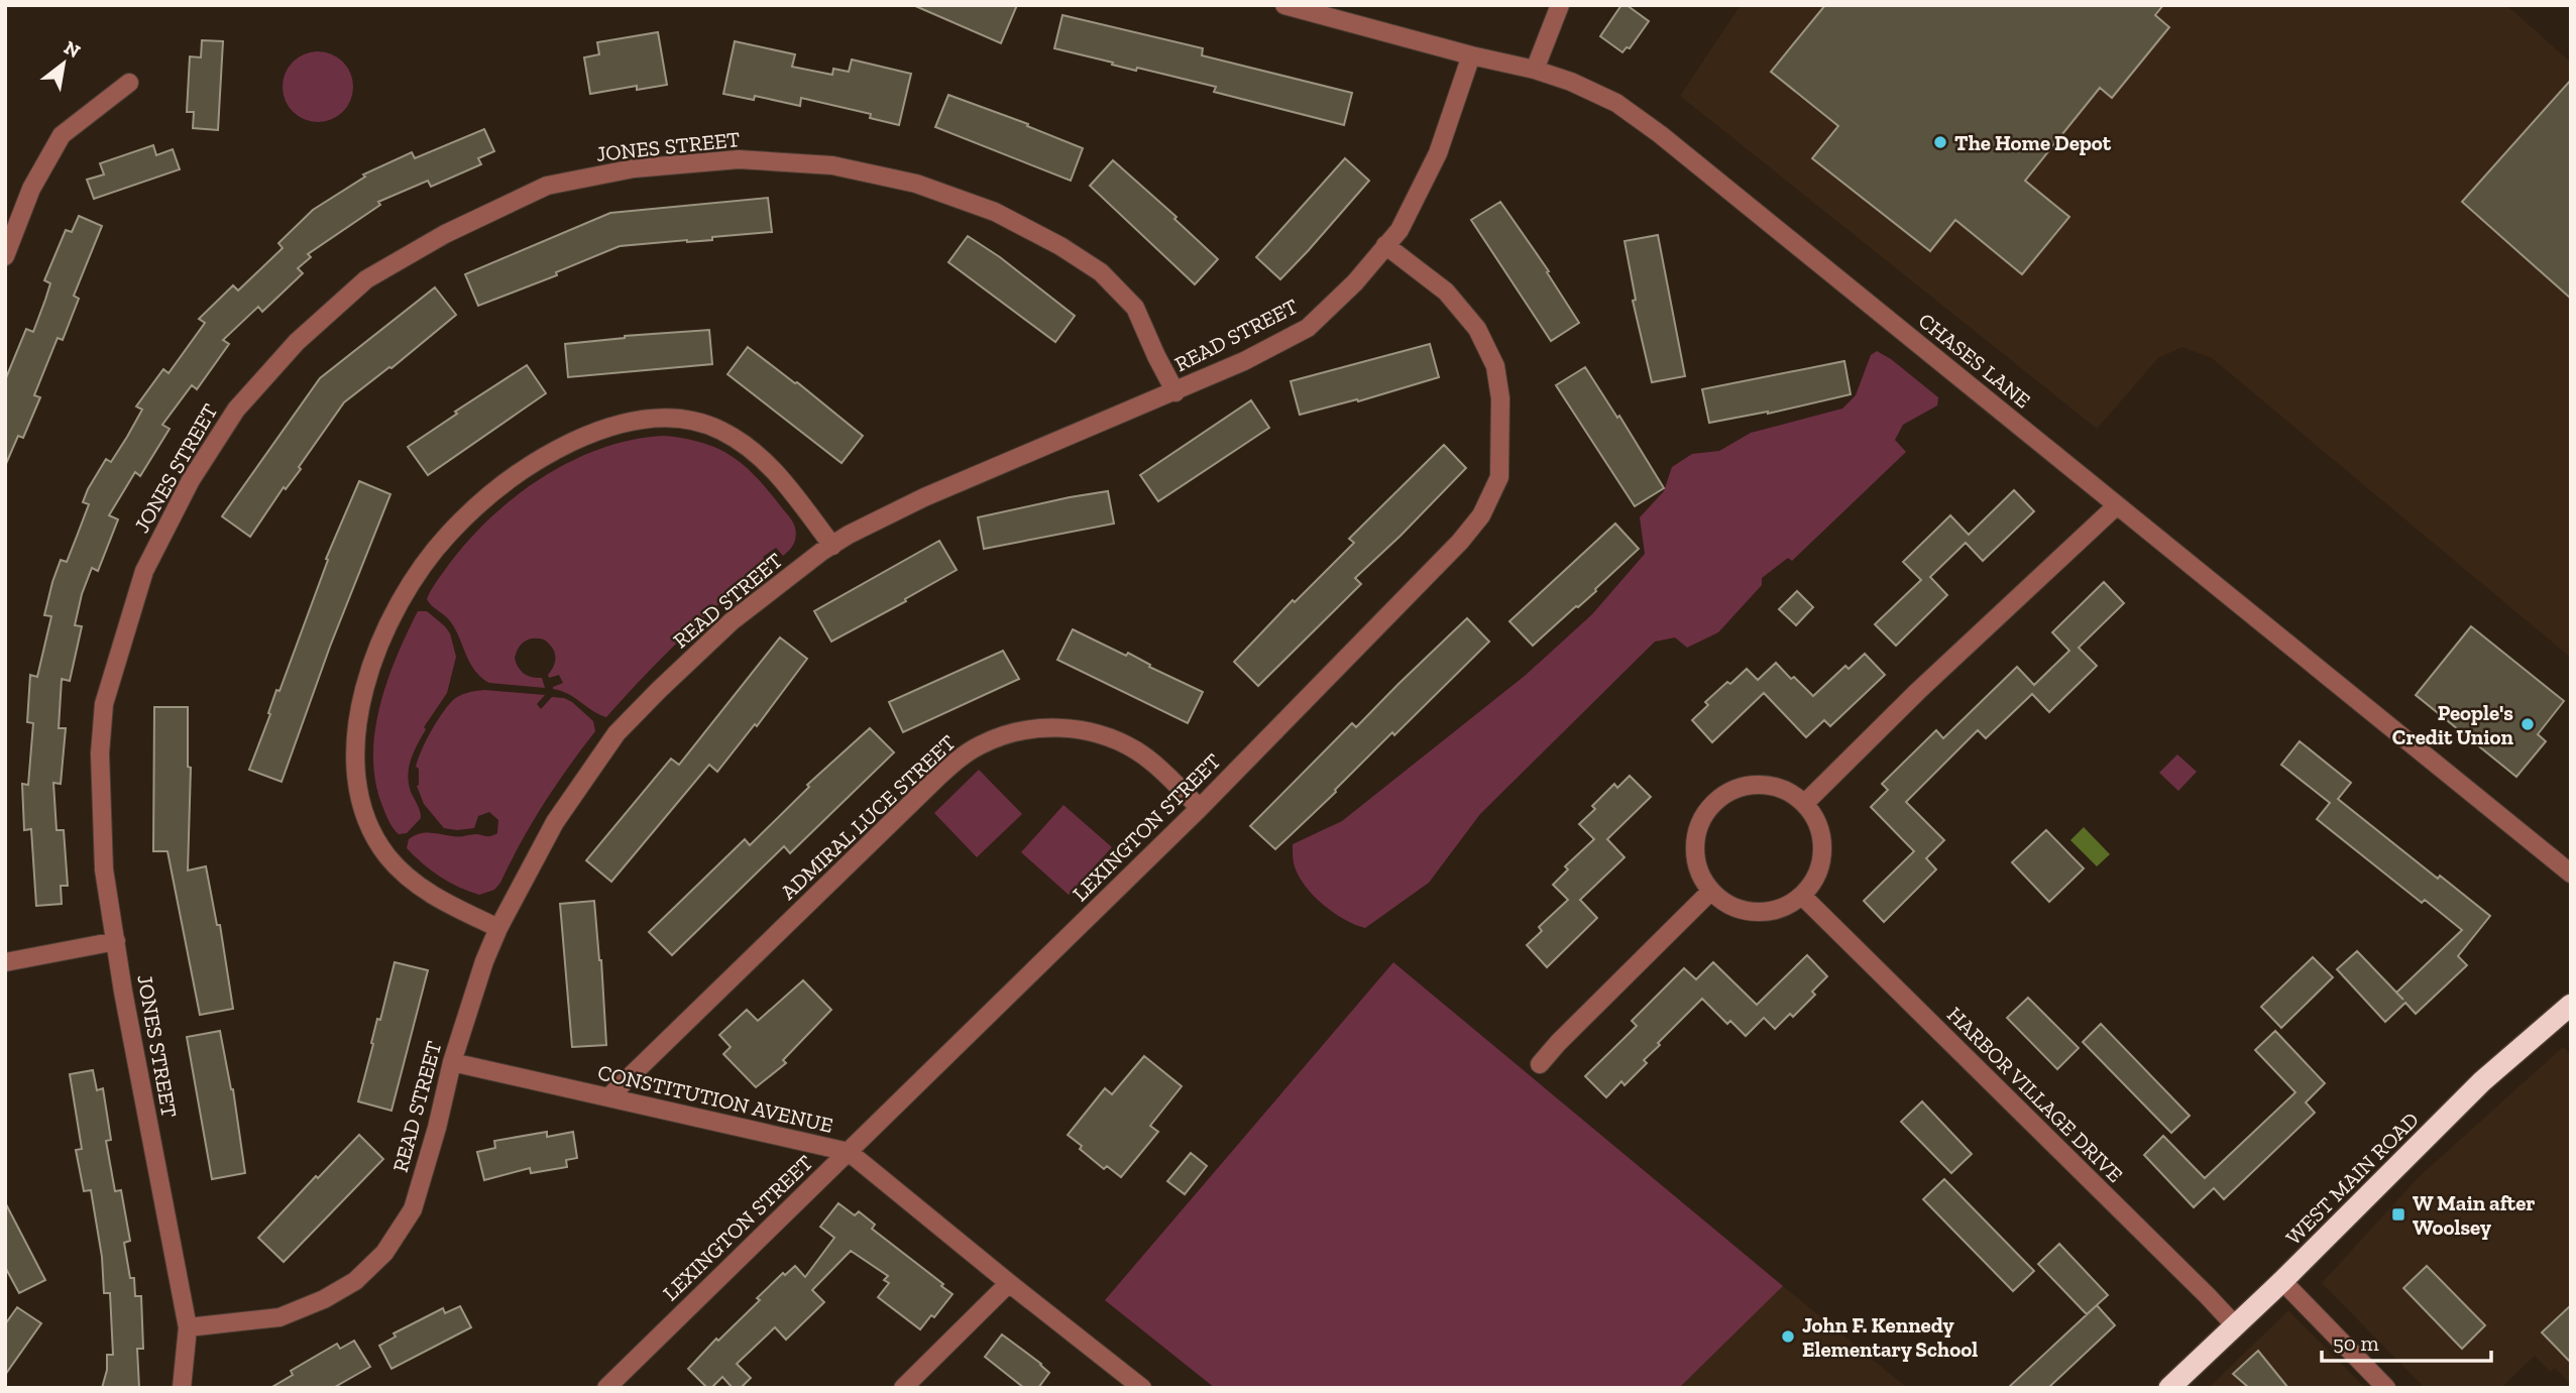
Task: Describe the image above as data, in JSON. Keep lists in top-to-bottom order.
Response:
{
  "streets": {
    "highway": ["WEST MAIN ROAD"],
    "street": [
      "JONES STREET",
      "READ STREET",
      "CHASES LANE",
      "ADMIRAL LUCE STREET",
      "LEXINGTON STREET",
      "HARBOR VILLAGE DRIVE",
      "CONSTITUTION AVENUE"
    ]
  },
  "crossings": [
    ["JONES STREET", "READ STREET"],
    ["READ STREET", "CHASES LANE"],
    ["READ STREET", "LEXINGTON STREET"],
    ["READ STREET", "CONSTITUTION AVENUE"],
    ["ADMIRAL LUCE STREET", "LEXINGTON STREET"],
    ["ADMIRAL LUCE STREET", "CONSTITUTION AVENUE"],
    ["LEXINGTON STREET", "CONSTITUTION AVENUE"],
    ["HARBOR VILLAGE DRIVE", "WEST MAIN ROAD"]
  ],
  "places": {
    "other": ["The Home Depot", "People's Credit Union", "John F. Kennedy Elementary School"],
    "transit": ["W Main after Woolsey"]
  },
  "scale_bar": "50 m",
  "north": "top right"
}
